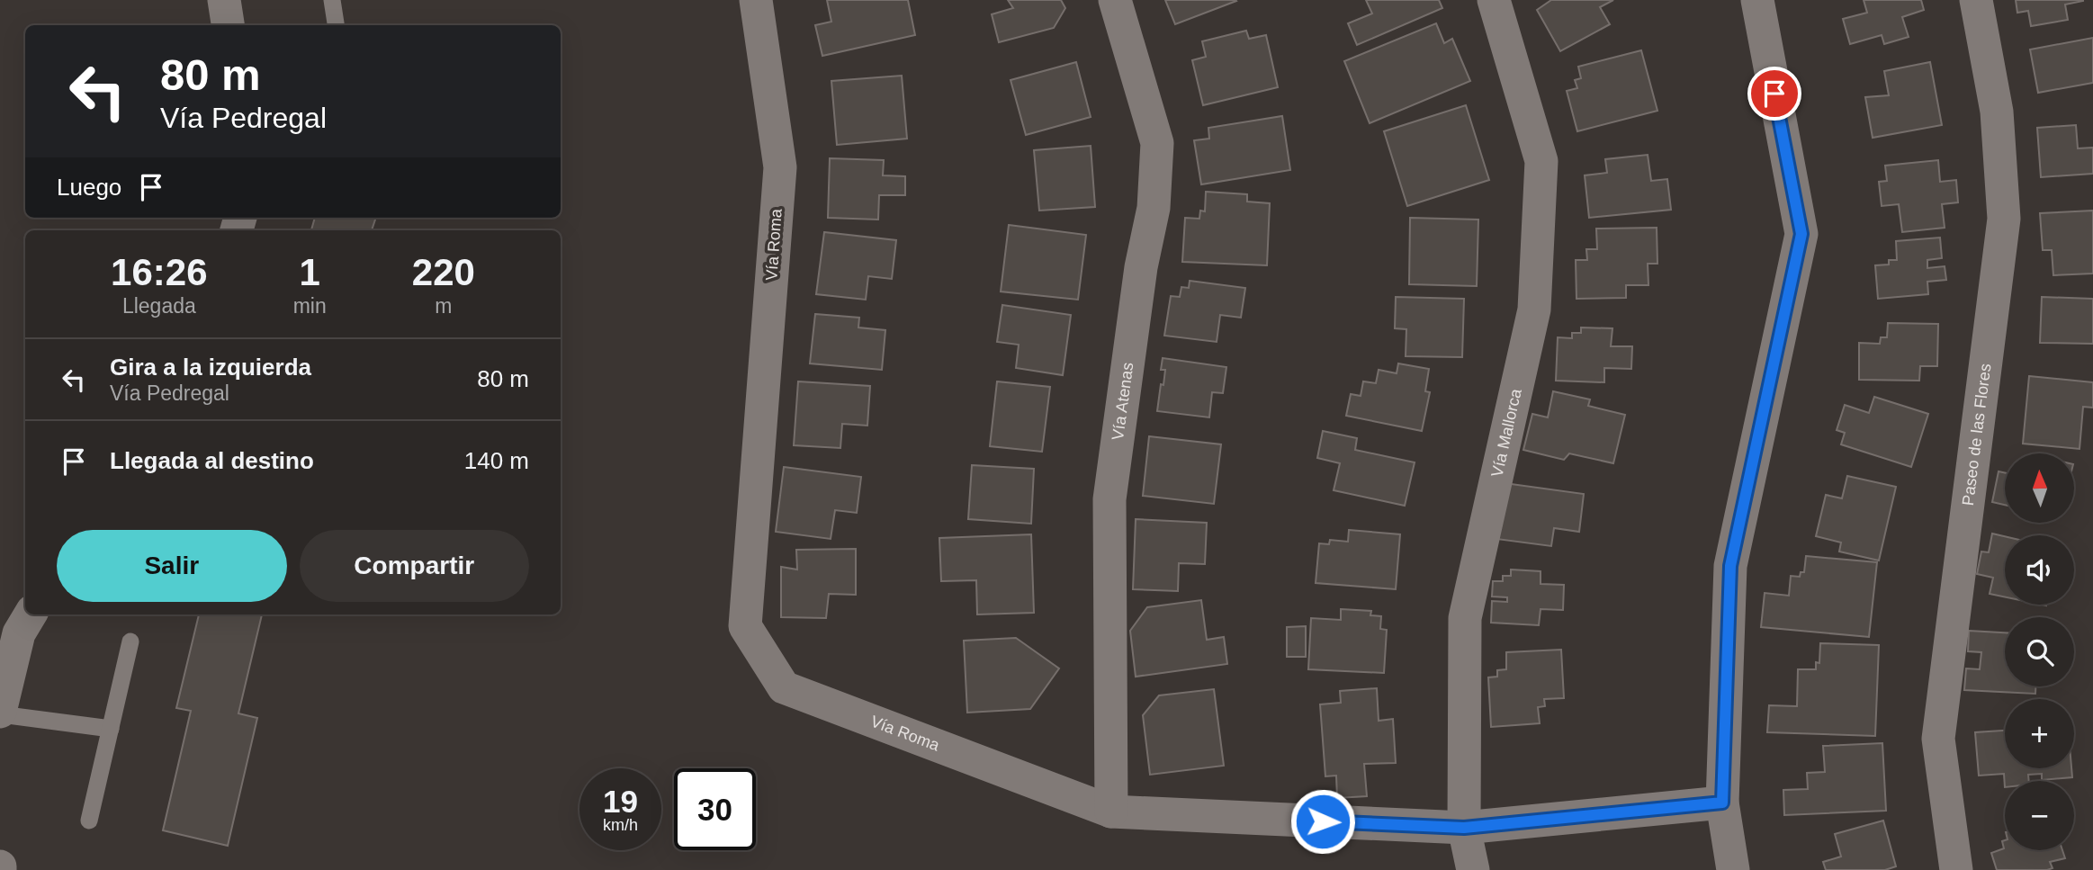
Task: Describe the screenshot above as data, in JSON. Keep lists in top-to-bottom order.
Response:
{
  "streets": {
    "street": [
      "Vía Roma",
      "Vía Atenas",
      "Vía Mallorca",
      "Paseo de las Flores"
    ]
  },
  "crossings": [
    ["Vía Roma", "Vía Atenas"],
    ["Vía Roma", "Vía Mallorca"]
  ],
  "north": "top",
  "page": {
    "turn": ["80 m", "Vía Pedregal"],
    "then": "Luego",
    "eta": [
      "16:26",
      "Llegada",
      "1",
      "min",
      "220",
      "m"
    ],
    "list": [
      {
        "name": "Gira a la izquierda",
        "note": "Vía Pedregal",
        "value": "80 m"
      },
      {
        "name": "Llegada al destino",
        "value": "140 m"
      }
    ],
    "map_buttons": ["+", "−"],
    "buttons": ["Salir", "Compartir"],
    "speed": "19 km/h",
    "limit": "30"
  }
}
